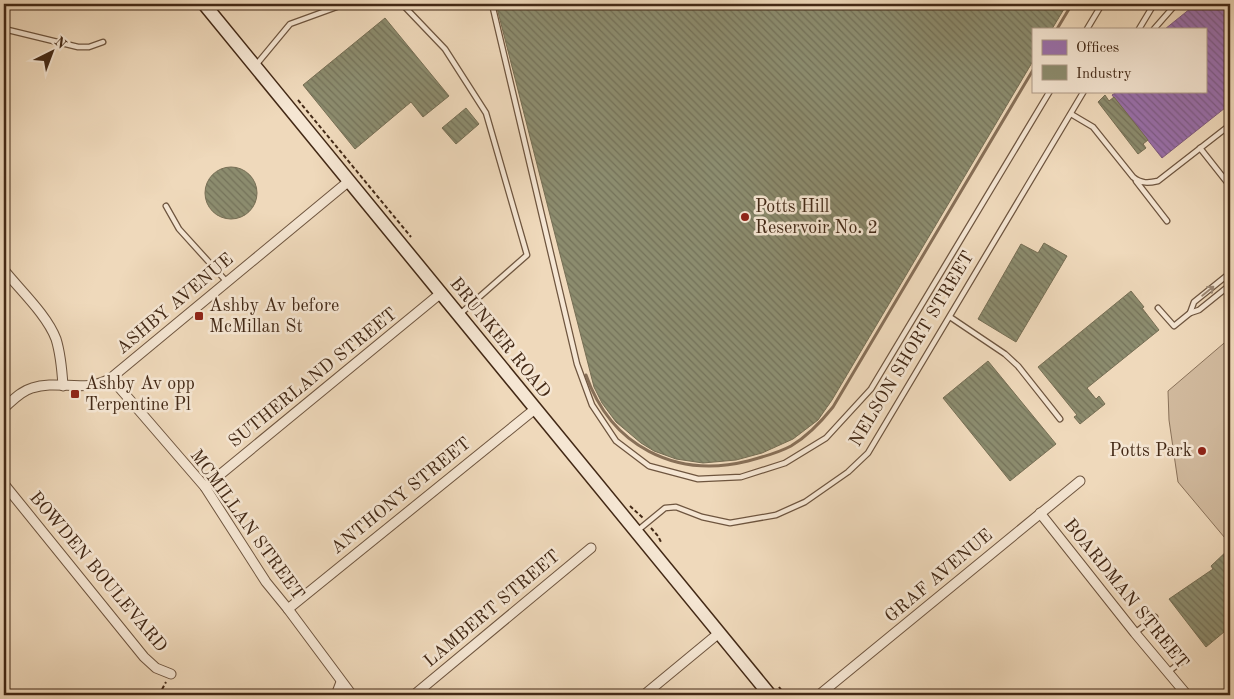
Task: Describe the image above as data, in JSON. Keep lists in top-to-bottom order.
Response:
{
  "streets": {
    "main road": ["BRUNKER ROAD"],
    "street": [
      "ASHBY AVENUE",
      "SUTHERLAND STREET",
      "ANTHONY STREET",
      "MCMILLAN STREET",
      "BOWDEN BOULEVARD",
      "GRAF AVENUE",
      "BOARDMAN STREET",
      "LAMBERT STREET"
    ],
    "lane": ["NELSON SHORT STREET"]
  },
  "crossings": [
    ["ASHBY AVENUE", "BRUNKER ROAD"],
    ["ASHBY AVENUE", "MCMILLAN STREET"],
    ["BRUNKER ROAD", "NELSON SHORT STREET"],
    ["BRUNKER ROAD", "SUTHERLAND STREET"],
    ["BRUNKER ROAD", "ANTHONY STREET"],
    ["SUTHERLAND STREET", "MCMILLAN STREET"],
    ["ANTHONY STREET", "MCMILLAN STREET"],
    ["GRAF AVENUE", "BOARDMAN STREET"]
  ],
  "places": {
    "other": ["Potts Hill Reservoir No. 2", "Potts Park"],
    "transit": ["Ashby Av before McMillan St", "Ashby Av opp Terpentine Pl"]
  },
  "legend": ["Offices", "Industry"],
  "north": "top right"
}
